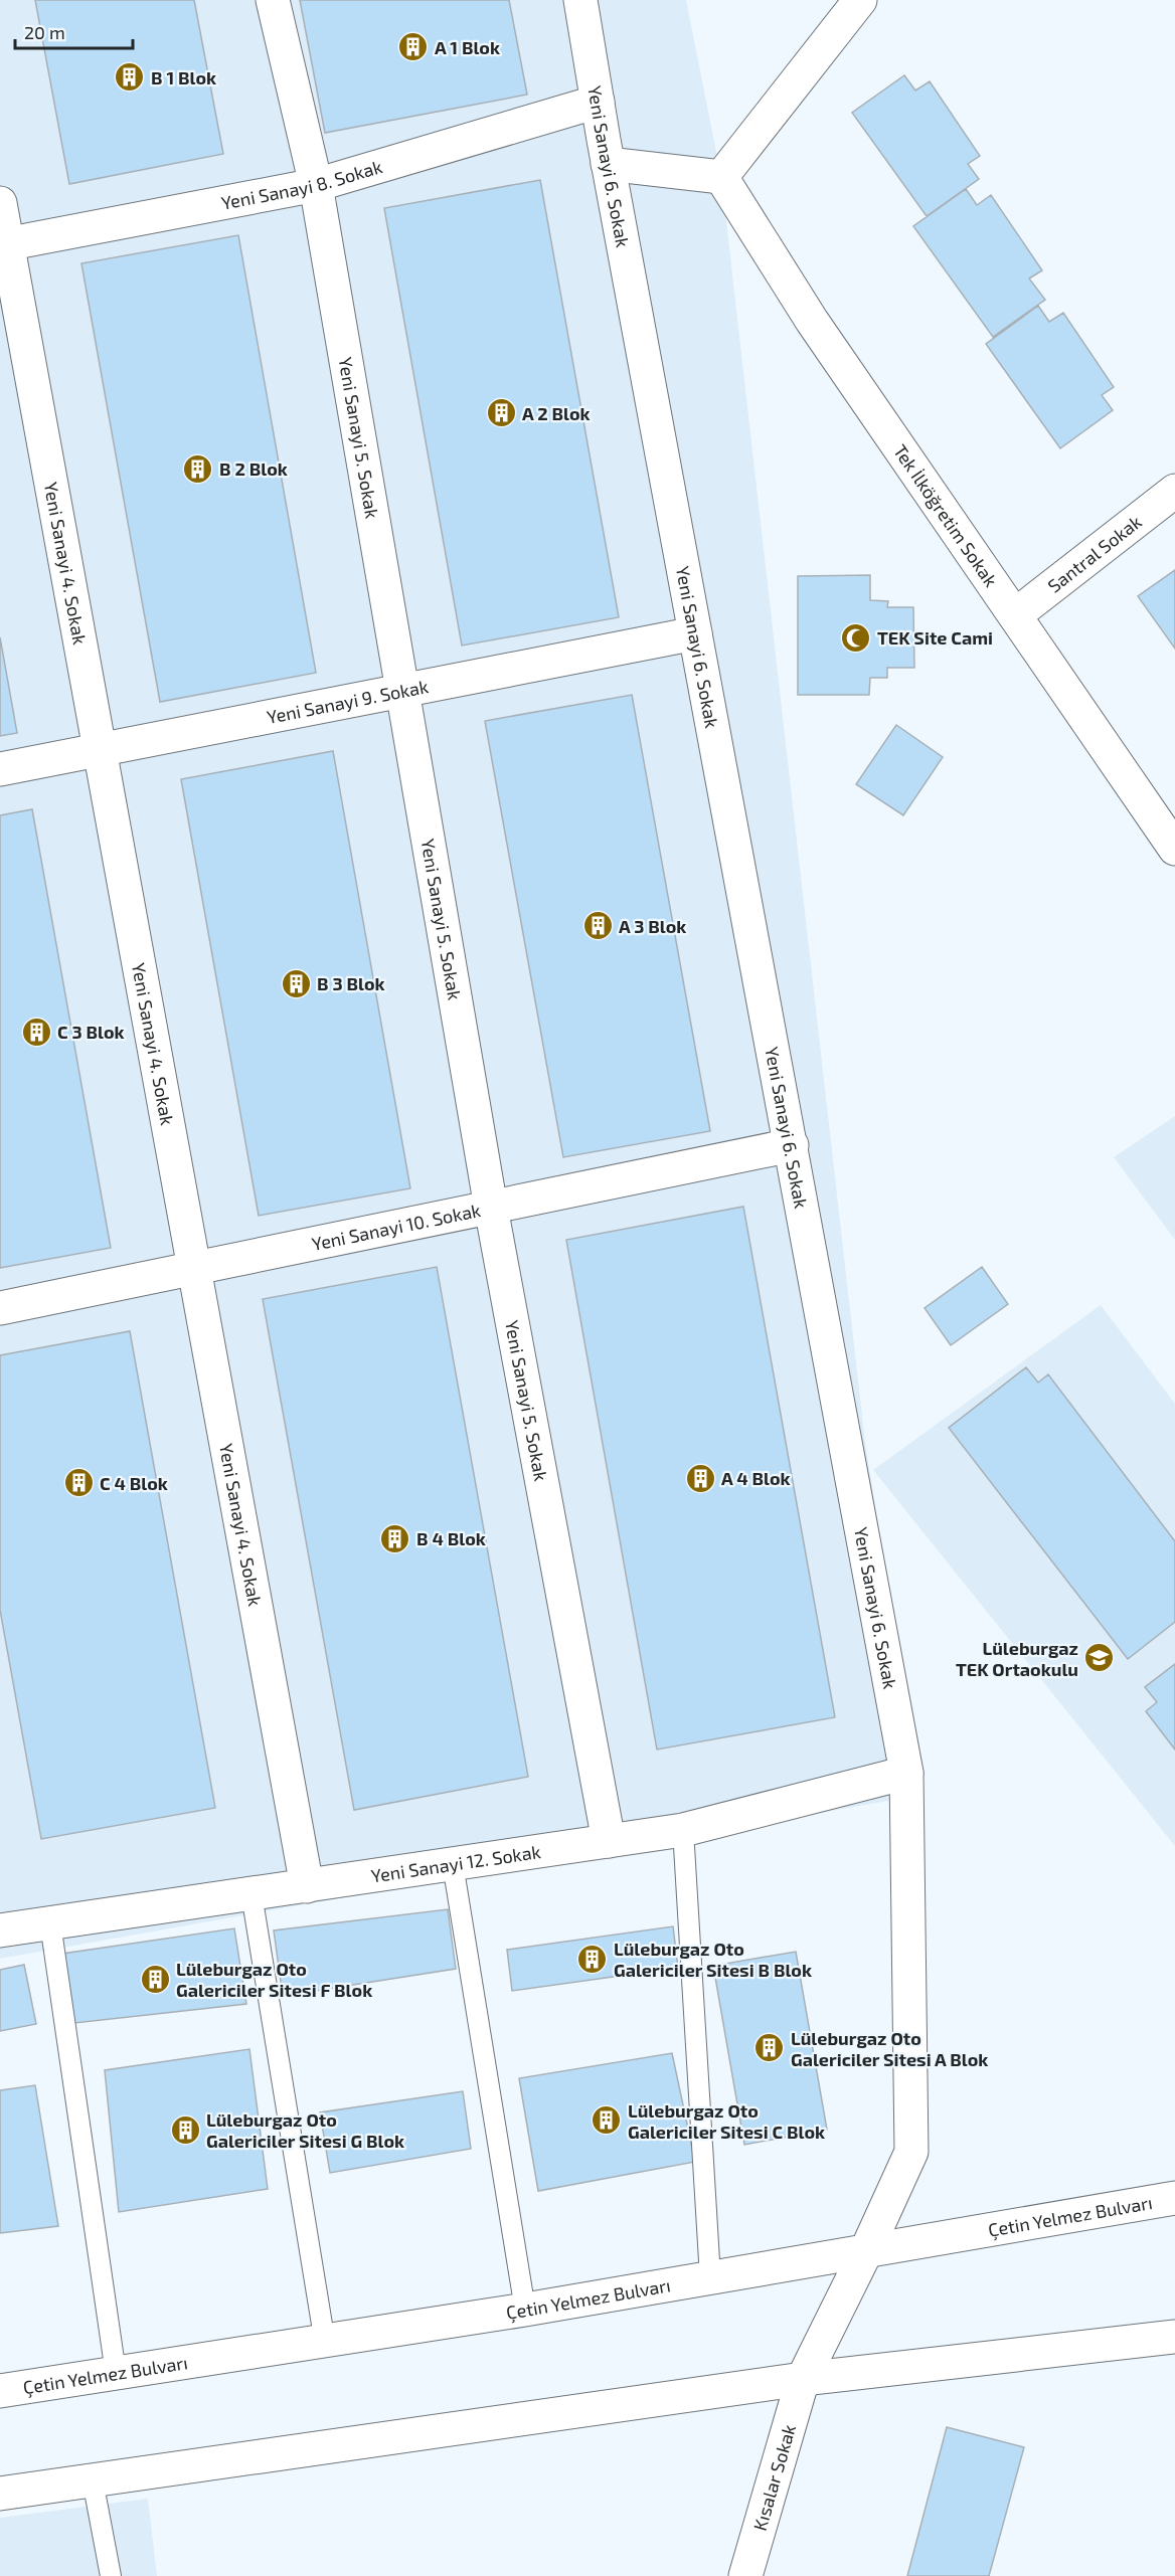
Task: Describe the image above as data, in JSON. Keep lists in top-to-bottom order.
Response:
{
  "streets": {
    "street": [
      "Yeni Sanayi 6. Sokak",
      "Yeni Sanayi 8. Sokak",
      "Yeni Sanayi 5. Sokak",
      "Tek İlköğretim Sokak",
      "Santral Sokak",
      "Yeni Sanayi 4. Sokak",
      "Yeni Sanayi 9. Sokak",
      "Yeni Sanayi 10. Sokak",
      "Yeni Sanayi 12. Sokak",
      "Çetin Yelmez Bulvarı",
      "Kısalar Sokak"
    ]
  },
  "crossings": [
    ["Yeni Sanayi 6. Sokak", "Yeni Sanayi 8. Sokak"],
    ["Yeni Sanayi 6. Sokak", "Yeni Sanayi 9. Sokak"],
    ["Yeni Sanayi 6. Sokak", "Yeni Sanayi 10. Sokak"],
    ["Yeni Sanayi 6. Sokak", "Yeni Sanayi 12. Sokak"],
    ["Yeni Sanayi 6. Sokak", "Çetin Yelmez Bulvarı"],
    ["Yeni Sanayi 6. Sokak", "Kısalar Sokak"],
    ["Yeni Sanayi 8. Sokak", "Yeni Sanayi 5. Sokak"],
    ["Yeni Sanayi 8. Sokak", "Yeni Sanayi 4. Sokak"],
    ["Yeni Sanayi 5. Sokak", "Yeni Sanayi 9. Sokak"],
    ["Yeni Sanayi 5. Sokak", "Yeni Sanayi 10. Sokak"],
    ["Yeni Sanayi 5. Sokak", "Yeni Sanayi 12. Sokak"],
    ["Tek İlköğretim Sokak", "Santral Sokak"],
    ["Yeni Sanayi 4. Sokak", "Yeni Sanayi 9. Sokak"],
    ["Yeni Sanayi 4. Sokak", "Yeni Sanayi 10. Sokak"],
    ["Yeni Sanayi 4. Sokak", "Yeni Sanayi 12. Sokak"],
    ["Çetin Yelmez Bulvarı", "Kısalar Sokak"]
  ],
  "places": {
    "building": [
      "A 1 Blok",
      "B 1 Blok",
      "A 2 Blok",
      "B 2 Blok",
      "A 3 Blok",
      "B 3 Blok",
      "C 3 Blok",
      "A 4 Blok",
      "C 4 Blok",
      "B 4 Blok",
      "Lüleburgaz Oto Galericiler Sitesi B Blok",
      "Lüleburgaz Oto Galericiler Sitesi F Blok",
      "Lüleburgaz Oto Galericiler Sitesi A Blok",
      "Lüleburgaz Oto Galericiler Sitesi C Blok",
      "Lüleburgaz Oto Galericiler Sitesi G Blok"
    ],
    "mosque": ["TEK Site Cami"],
    "school or university": ["Lüleburgaz TEK Ortaokulu"]
  },
  "scale_bar": "20 m"
}
